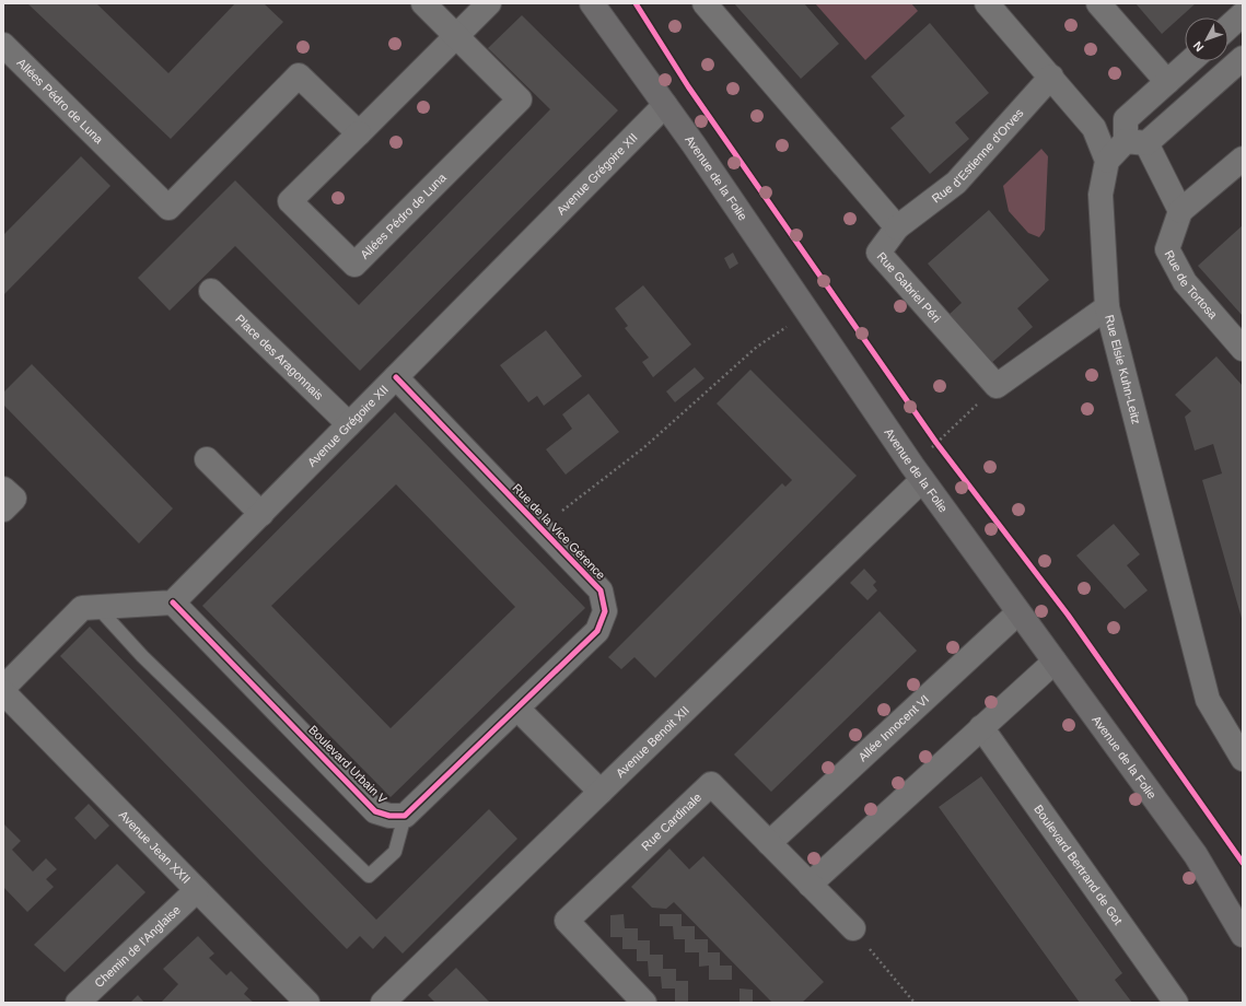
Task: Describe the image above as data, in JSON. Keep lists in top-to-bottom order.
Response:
{
  "streets": {
    "main road": ["Avenue de la Folie"],
    "street": [
      "Allées Pédro de Luna",
      "Rue d'Estienne d'Orves",
      "Avenue Grégoire XII",
      "Rue de Tortosa",
      "Rue Gabriel Péri",
      "Place des Aragonnais",
      "Rue Elsie Kuhn-Leitz",
      "Rue de la Vice Gérence",
      "Allée Innocent VI",
      "Avenue Benoit XII",
      "Boulevard Urbain V",
      "Rue Cardinale",
      "Avenue Jean XXII",
      "Boulevard Bertrand de Got",
      "Chemin de l'Anglaise"
    ]
  },
  "crossings": [
    ["Rue d'Estienne d'Orves", "Rue Gabriel Péri"],
    ["Avenue Grégoire XII", "Avenue de la Folie"],
    ["Avenue Grégoire XII", "Place des Aragonnais"],
    ["Avenue Grégoire XII", "Rue de la Vice Gérence"],
    ["Avenue Grégoire XII", "Boulevard Urbain V"],
    ["Avenue de la Folie", "Allée Innocent VI"],
    ["Avenue de la Folie", "Avenue Benoit XII"],
    ["Allée Innocent VI", "Rue Cardinale"],
    ["Avenue Jean XXII", "Chemin de l'Anglaise"]
  ],
  "north": "bottom left"
}
